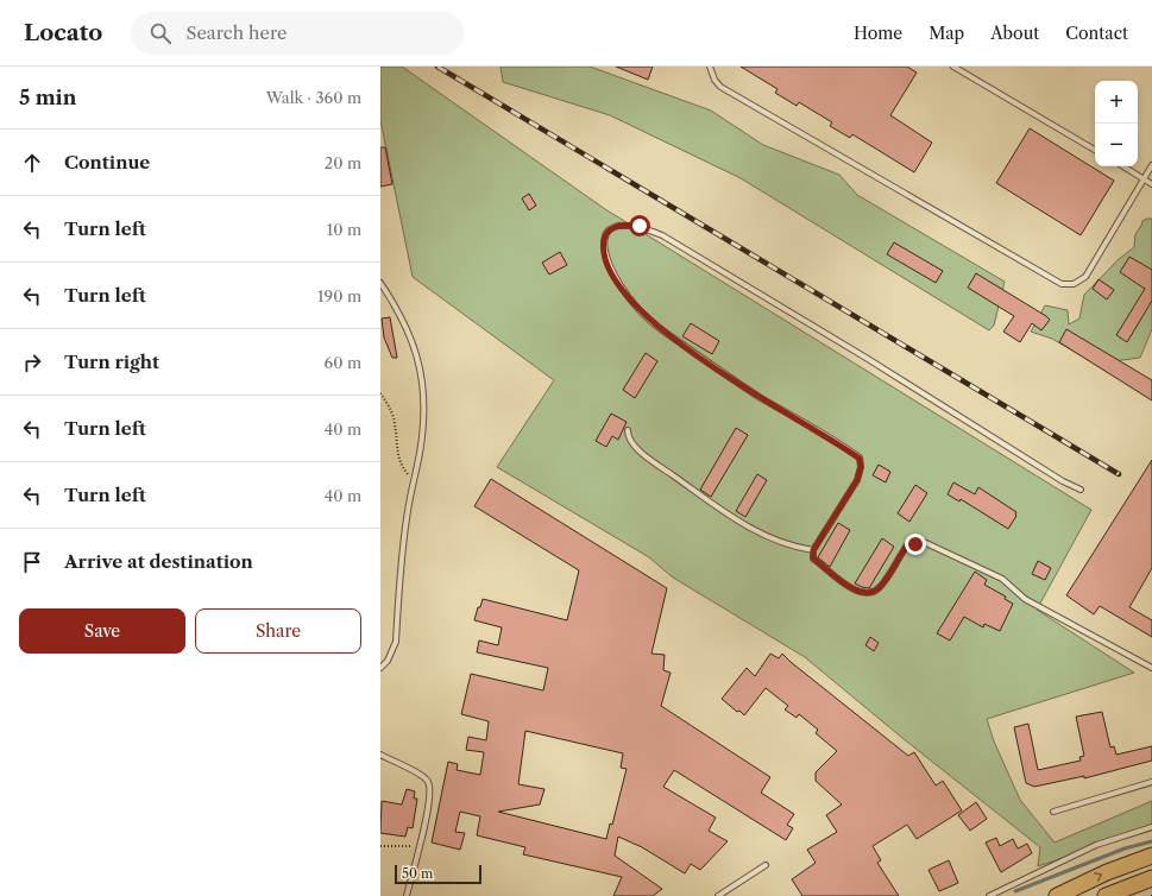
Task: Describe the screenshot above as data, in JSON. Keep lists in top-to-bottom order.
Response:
{
  "scale_bar": "50 m",
  "page": {
    "header": "Locato",
    "search": "Search here",
    "nav": [
      "Home",
      "Map",
      "About",
      "Contact"
    ],
    "heading": ["5 min", "Walk · 360 m"],
    "map_buttons": ["+", "−"],
    "list": [
      ["Continue", "20 m"],
      ["Turn left", "10 m"],
      ["Turn left", "190 m"],
      ["Turn right", "60 m"],
      ["Turn left", "40 m"],
      ["Turn left", "40 m"],
      "Arrive at destination"
    ],
    "buttons": ["Save", "Share"],
    "scale": "50 m"
  }
}
